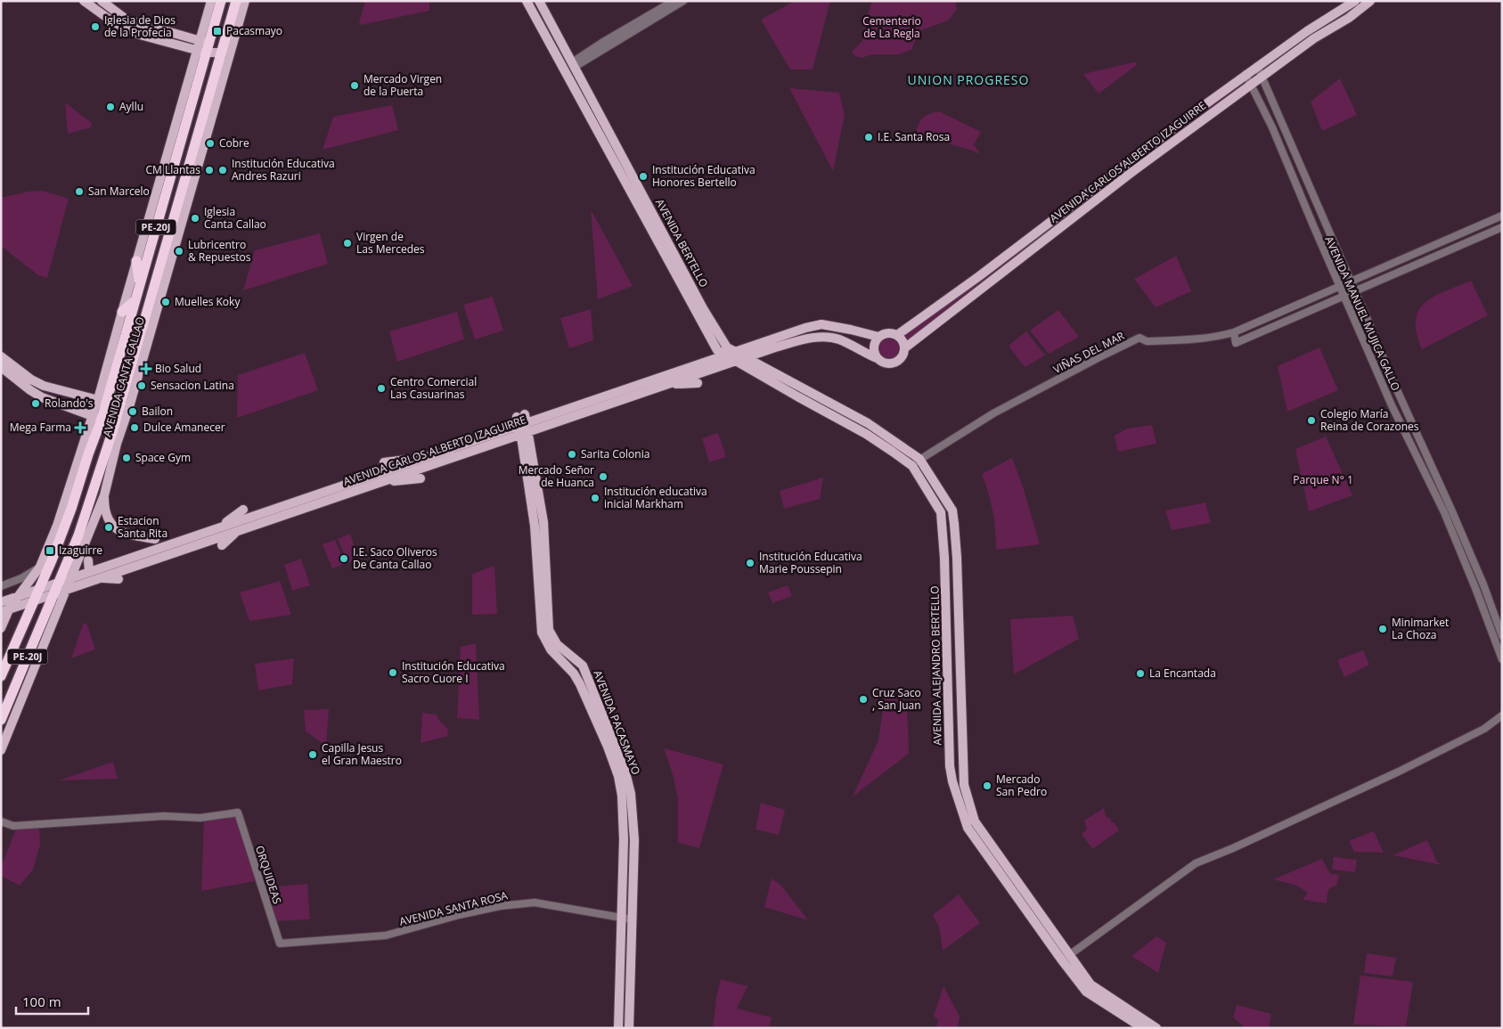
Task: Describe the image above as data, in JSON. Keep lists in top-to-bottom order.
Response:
{
  "streets": {
    "highway": ["PE-20J", "AVENIDA CANTA CALLAO"],
    "main road": [
      "AVENIDA CARLOS ALBERTO IZAGUIRRE",
      "AVENIDA BERTELLO",
      "AVENIDA ALEJANDRO BERTELLO",
      "AVENIDA PACASMAYO"
    ],
    "street": [
      "AVENIDA MANUEL MUJICA GALLO",
      "VIÑAS DEL MAR",
      "ORQUIDEAS",
      "AVENIDA SANTA ROSA"
    ]
  },
  "crossings": [
    ["AVENIDA CARLOS ALBERTO IZAGUIRRE", "AVENIDA BERTELLO"],
    ["AVENIDA CARLOS ALBERTO IZAGUIRRE", "AVENIDA MANUEL MUJICA GALLO"],
    ["AVENIDA CARLOS ALBERTO IZAGUIRRE", "AVENIDA CANTA CALLAO"],
    ["AVENIDA CARLOS ALBERTO IZAGUIRRE", "AVENIDA ALEJANDRO BERTELLO"],
    ["AVENIDA CARLOS ALBERTO IZAGUIRRE", "AVENIDA PACASMAYO"],
    ["AVENIDA BERTELLO", "AVENIDA ALEJANDRO BERTELLO"],
    ["AVENIDA MANUEL MUJICA GALLO", "VIÑAS DEL MAR"],
    ["VIÑAS DEL MAR", "AVENIDA ALEJANDRO BERTELLO"],
    ["AVENIDA PACASMAYO", "AVENIDA SANTA ROSA"],
    ["ORQUIDEAS", "AVENIDA SANTA ROSA"]
  ],
  "districts": ["UNION PROGRESO"],
  "parks": ["Cementerio de La Regla", "Parque N° 1"],
  "places": {
    "other": [
      "Iglesia de Dios de la Profecia",
      "Mercado Virgen de la Puerta",
      "Ayllu",
      "I.E. Santa Rosa",
      "Cobre",
      "CM Llantas",
      "Institución Educativa Andres Razuri",
      "Institución Educativa Honores Bertello",
      "San Marcelo",
      "Iglesia Canta Callao",
      "Virgen de Las Mercedes",
      "Lubricentro & Repuestos",
      "Muelles Koky",
      "Sensacion Latina",
      "Centro Comercial Las Casuarinas",
      "Rolando's",
      "Bailon",
      "Colegio María Reina de Corazones",
      "Dulce Amanecer",
      "Sarita Colonia",
      "Space Gym",
      "Mercado Señor de Huanca",
      "Institución educativa inicial Markham",
      "Estacion Santa Rita",
      "I.E. Saco Oliveros De Canta Callao",
      "Institución Educativa Marie Poussepin",
      "Minimarket La Choza",
      "Institución Educativa Sacro Cuore I",
      "La Encantada",
      "Cruz Saco , San Juan",
      "Capilla Jesus el Gran Maestro",
      "Mercado San Pedro"
    ],
    "transit": ["Pacasmayo", "Izaguirre"],
    "health": ["Bio Salud", "Mega Farma"]
  },
  "scale_bar": "100 m"
}
